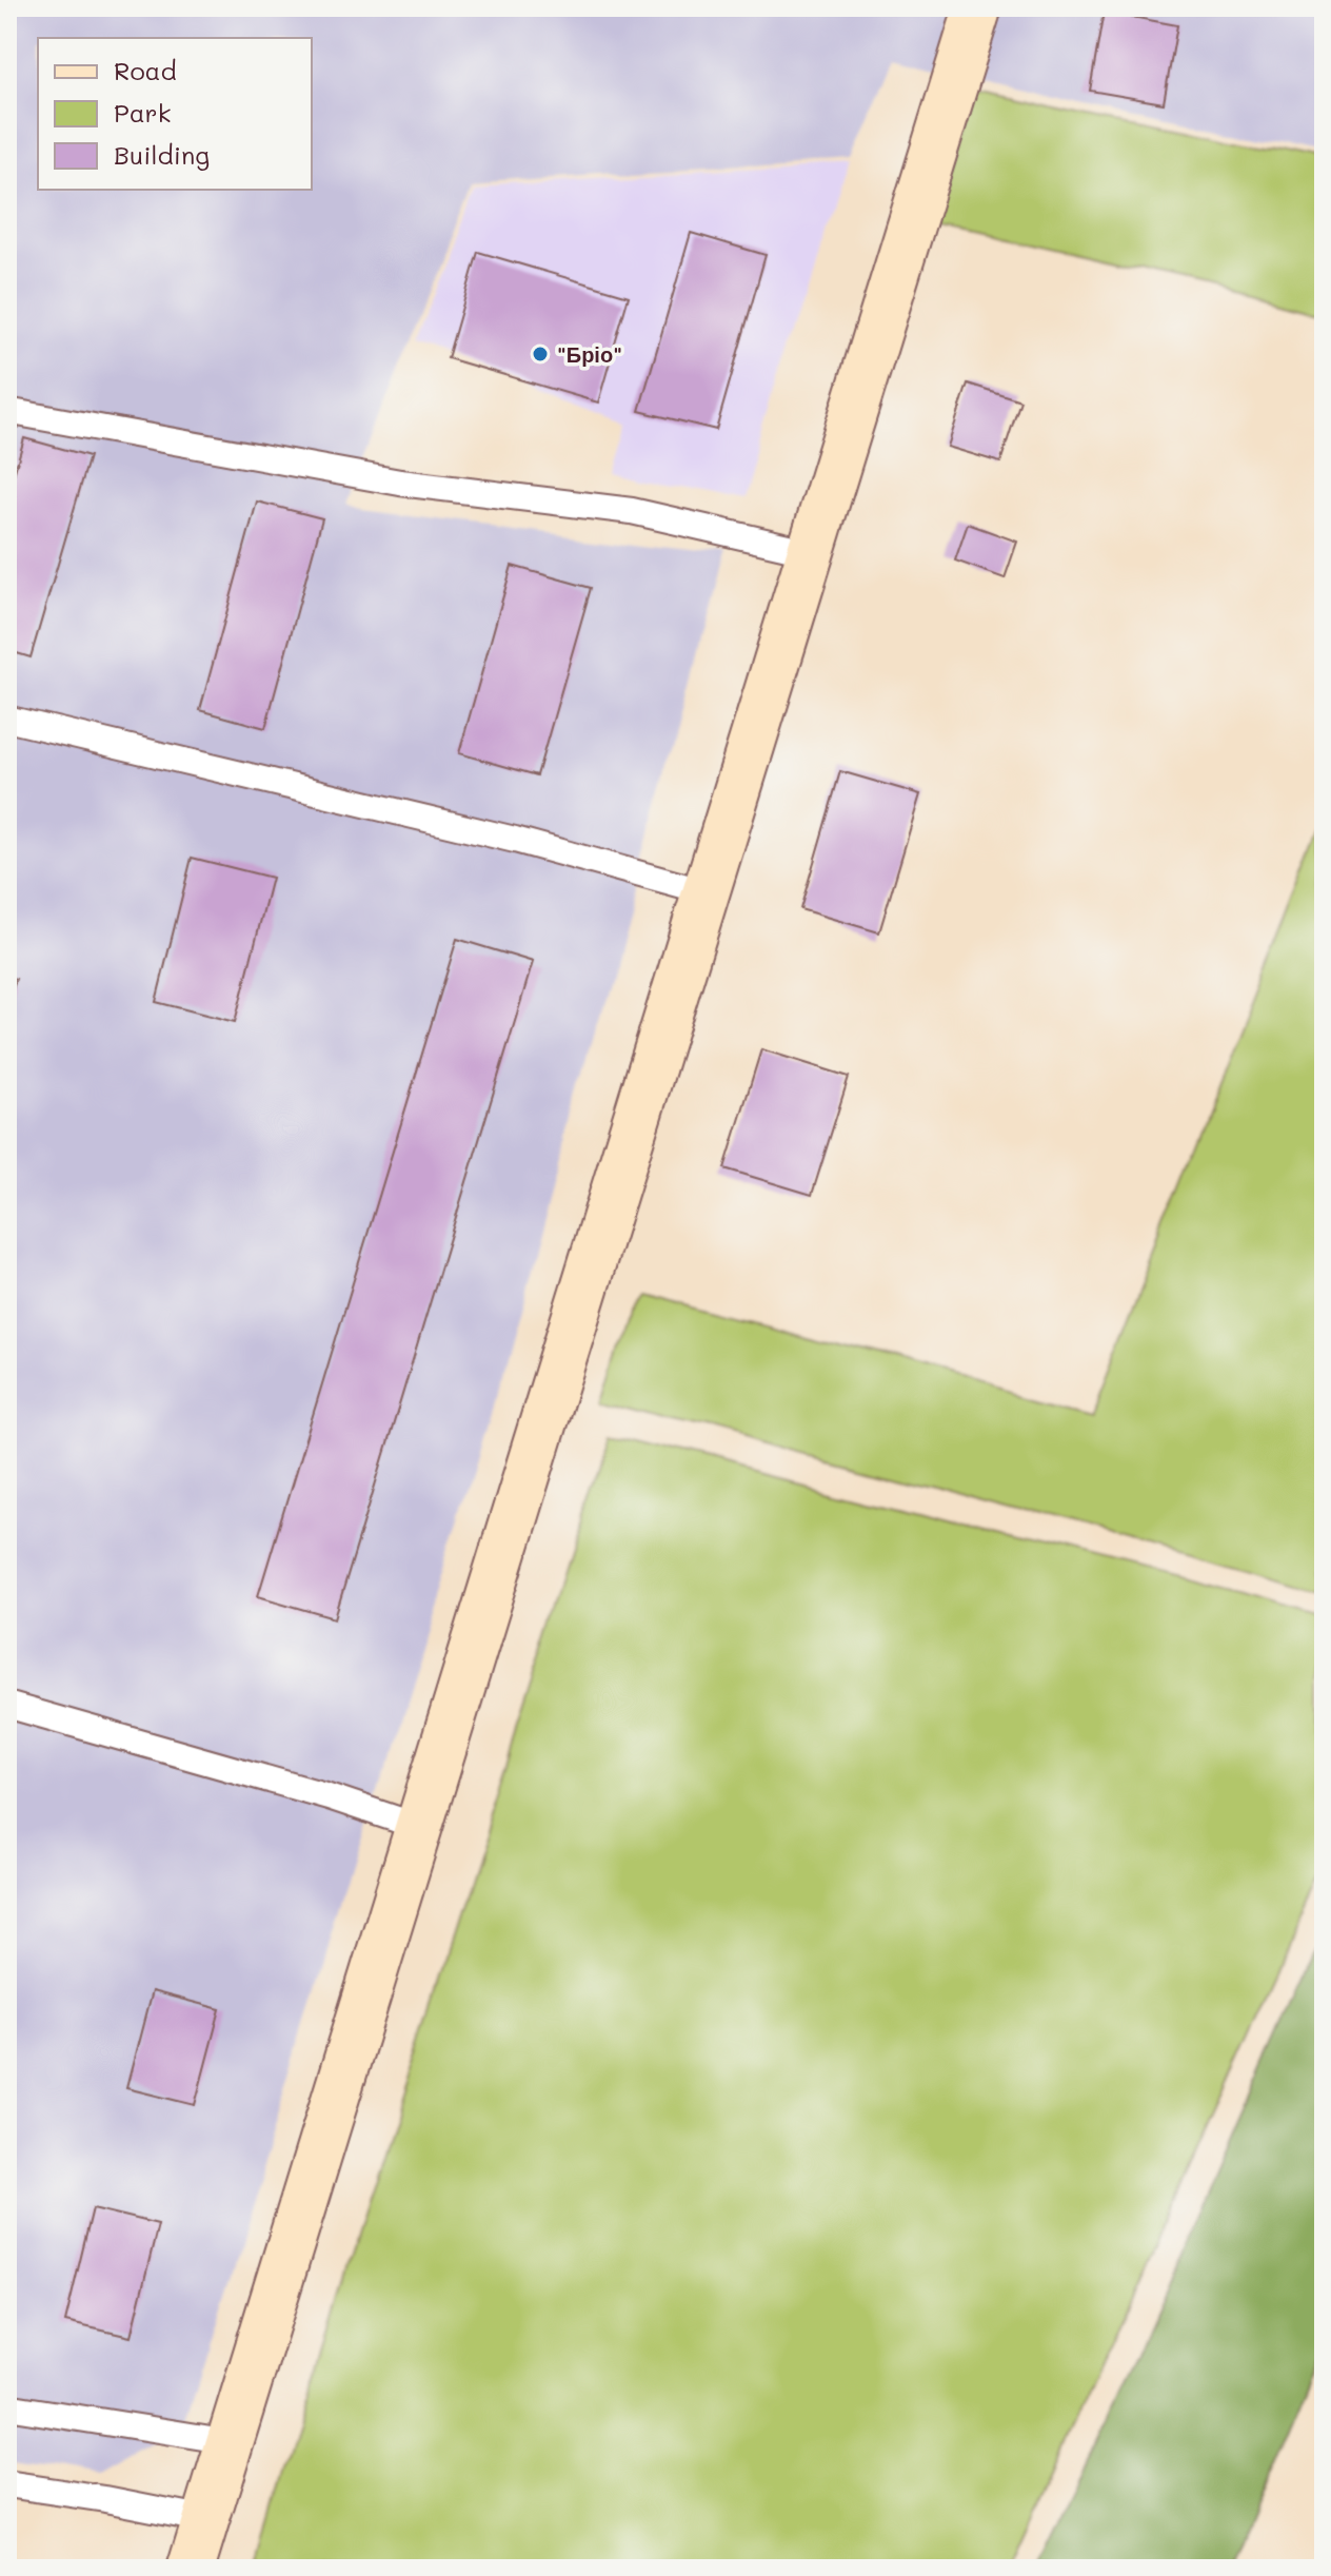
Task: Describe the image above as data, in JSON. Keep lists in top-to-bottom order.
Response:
{
  "places": ["\"Бріо\""],
  "legend": ["Road", "Park", "Building"]
}
